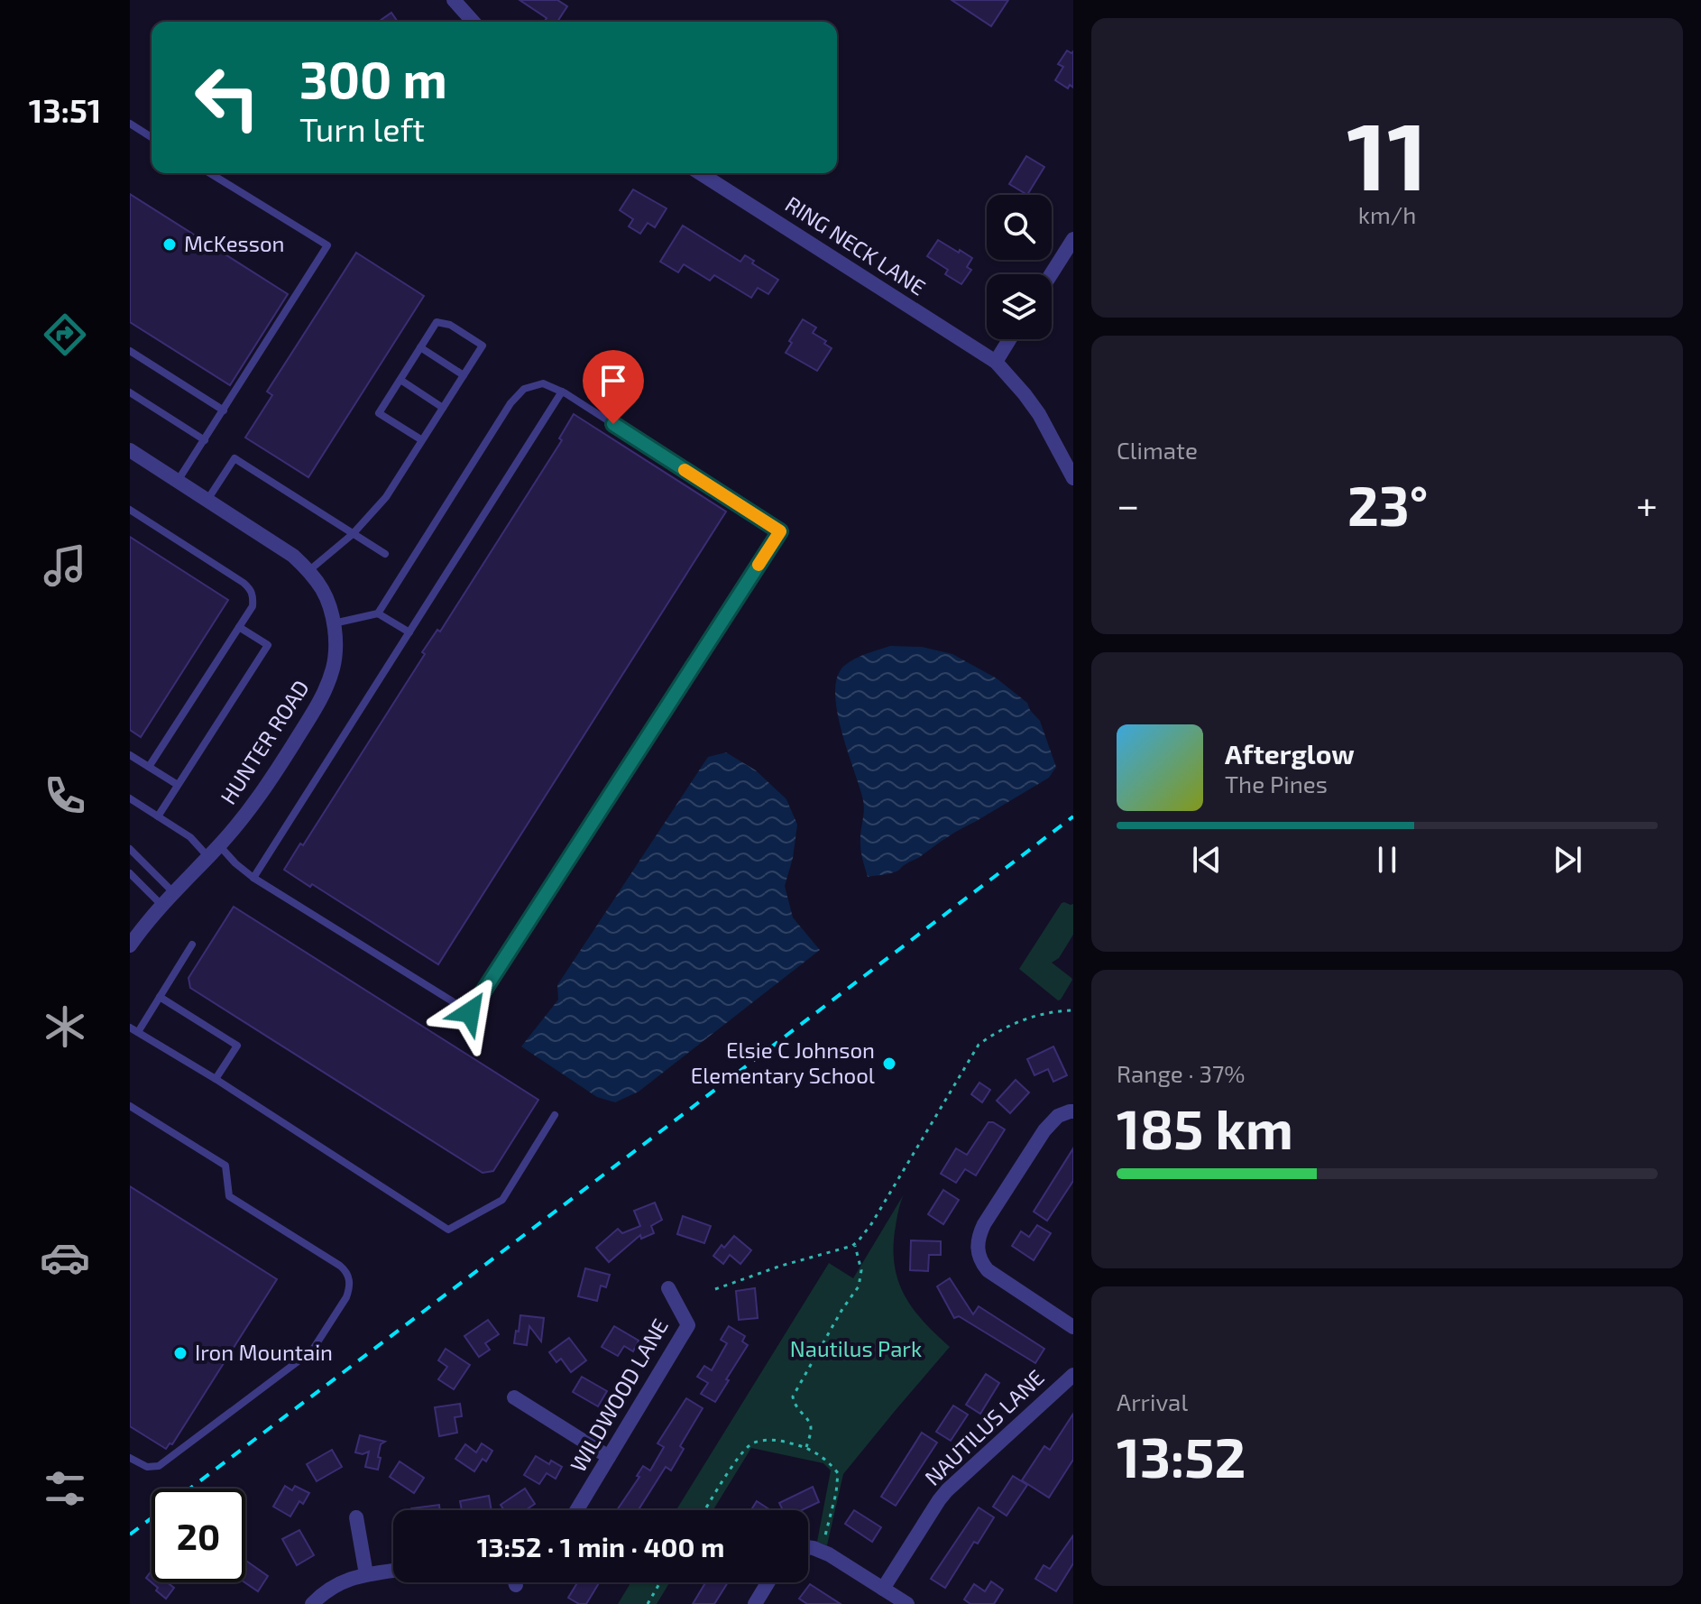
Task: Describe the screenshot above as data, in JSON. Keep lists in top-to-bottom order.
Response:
{
  "streets": {
    "street": [
      "RING NECK LANE",
      "HUNTER ROAD",
      "WILDWOOD LANE",
      "NAUTILUS LANE"
    ]
  },
  "parks": ["Nautilus Park"],
  "places": ["McKesson", "Elsie C Johnson Elementary School", "Iron Mountain"],
  "page": {
    "tabs": "13:51",
    "tile": [
      ["11", "km/h"],
      "Climate",
      ["Range · 37%", "185 km"],
      ["Arrival", "13:52"]
    ],
    "turn": ["300 m", "Turn left"],
    "heat": ["−", "23°", "+"],
    "song": ["Afterglow", "The Pines"],
    "limit": "20",
    "trip": "13:52 · 1 min · 400 m"
  }
}
